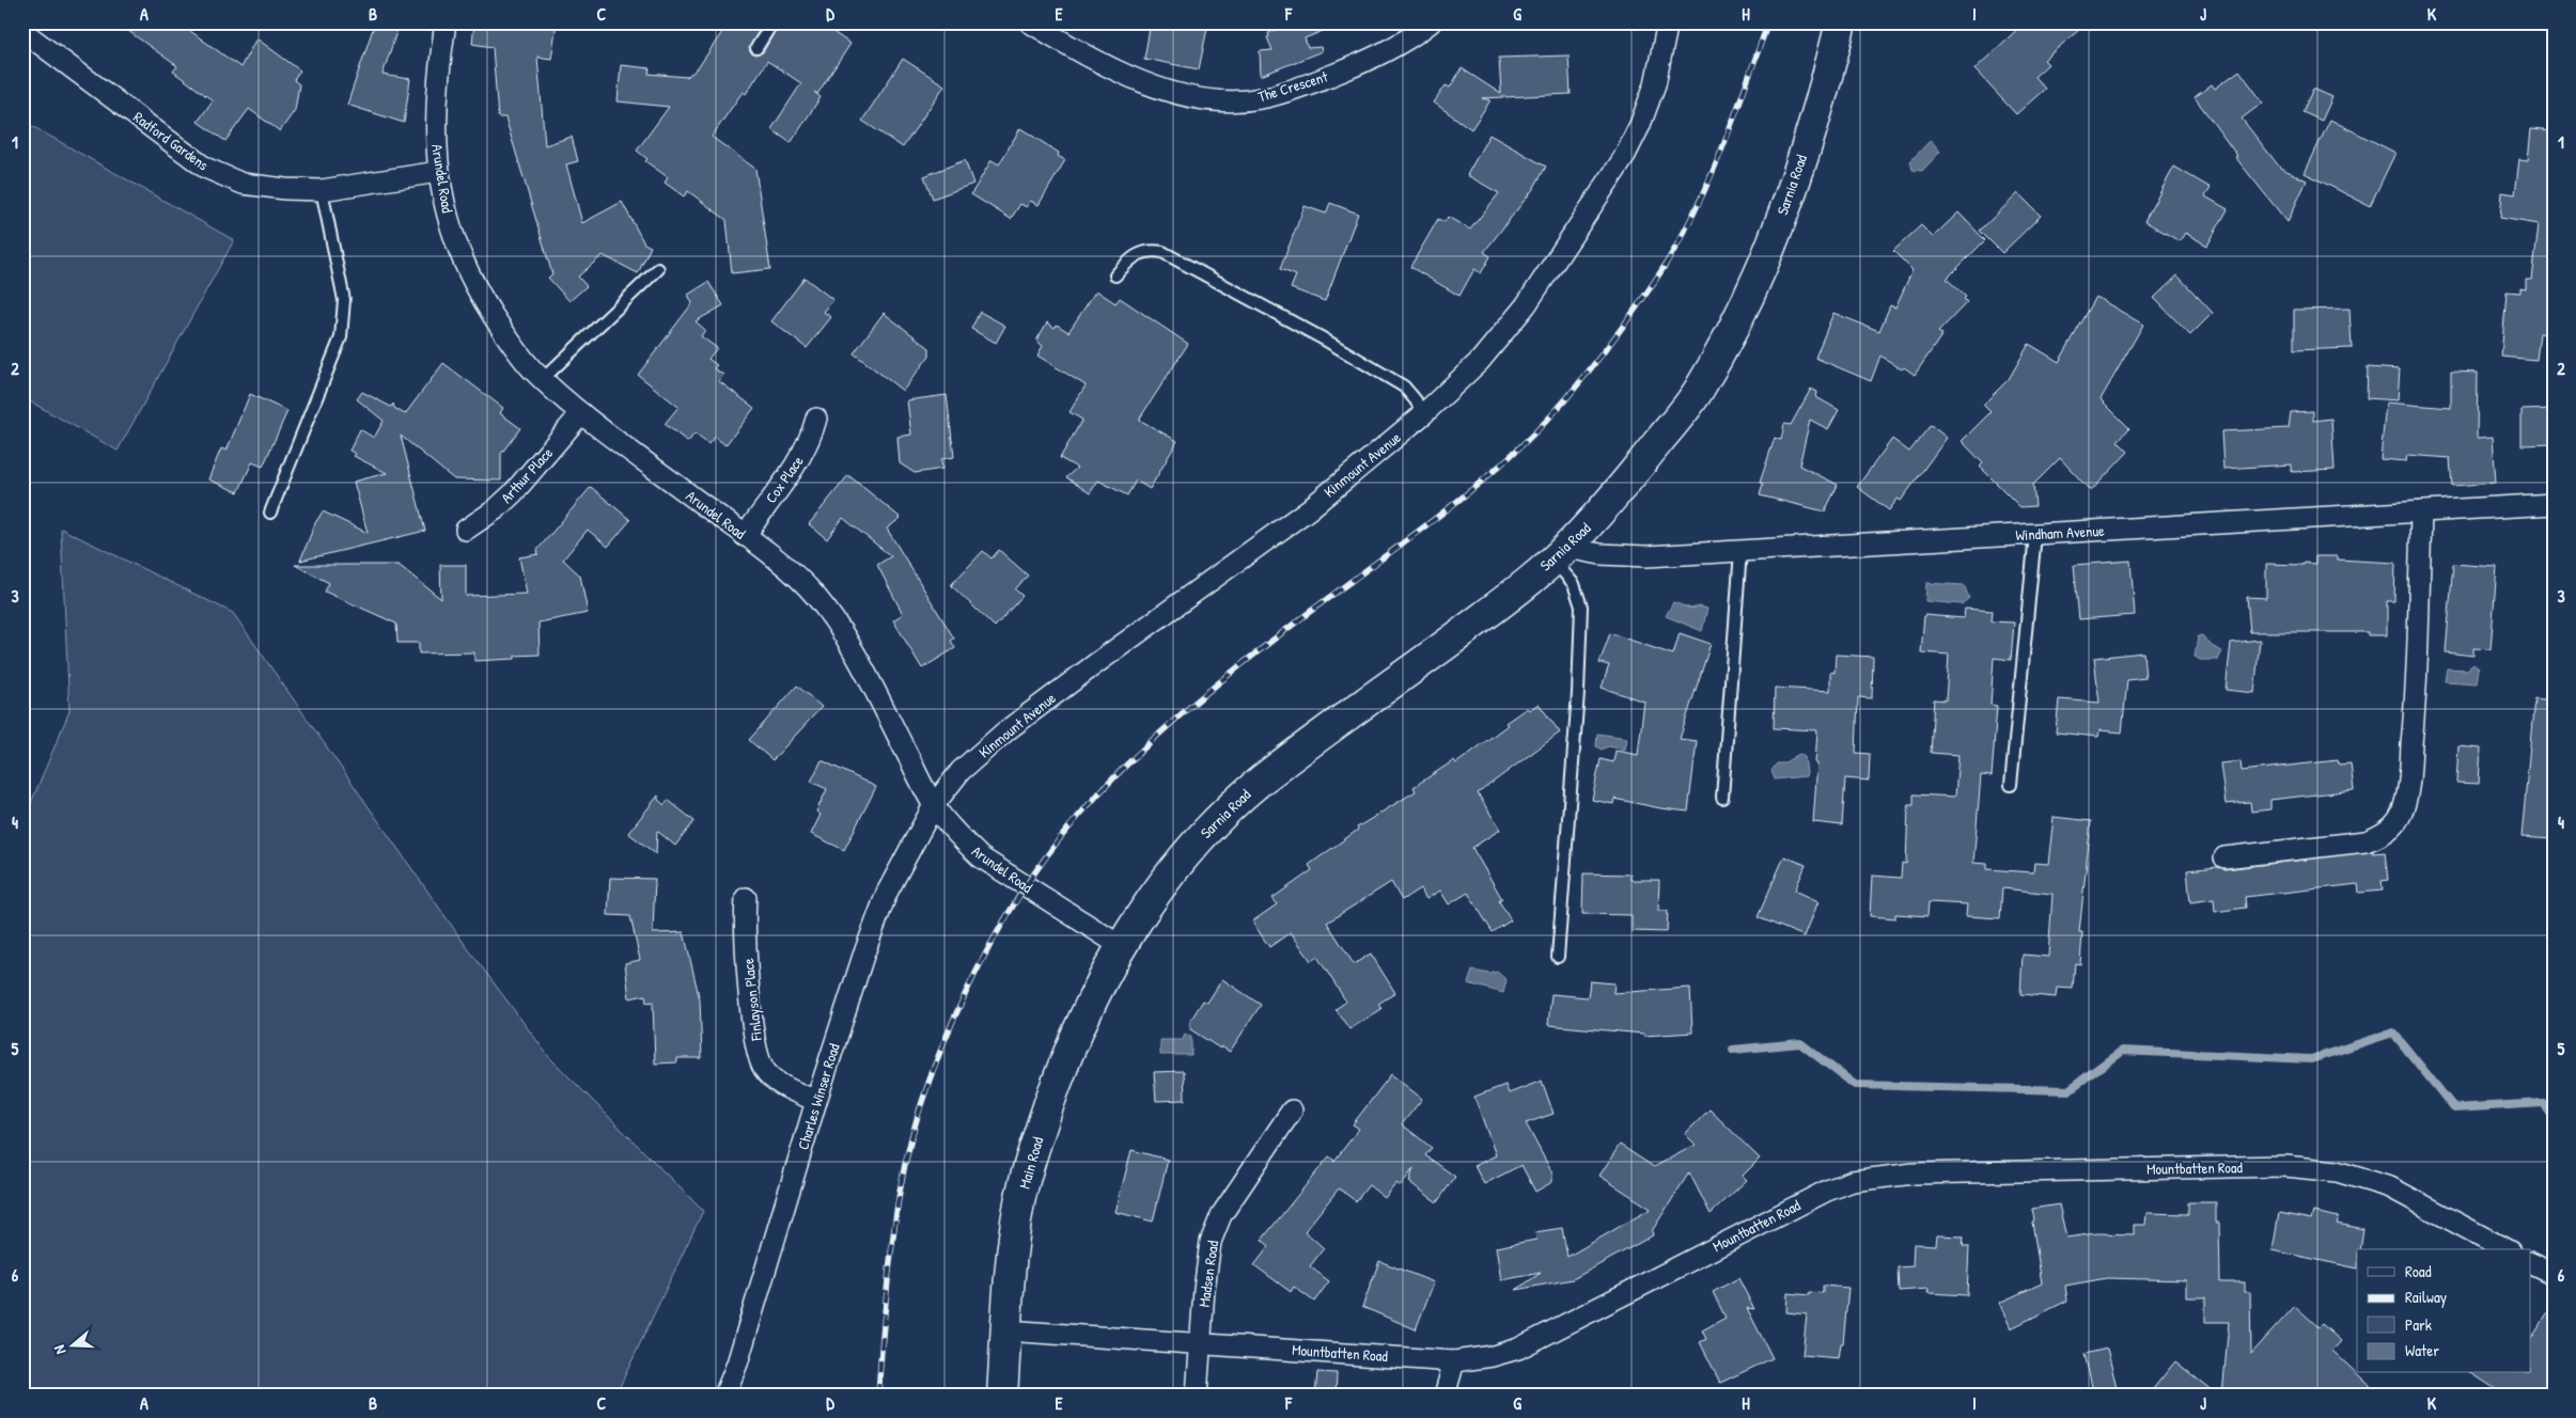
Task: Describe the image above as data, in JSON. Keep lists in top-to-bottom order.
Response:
{
  "streets": {
    "main road": ["Sarnia Road", "Main Road"],
    "street": [
      "The Crescent",
      "Radford Gardens",
      "Arundel Road",
      "Kinmount Avenue",
      "Arthur Place",
      "Cox Place",
      "Windham Avenue",
      "Finlayson Place",
      "Charles Winser Road",
      "Mountbatten Road",
      "Madsen Road"
    ]
  },
  "crossings": [
    ["Radford Gardens", "Arundel Road"],
    ["Arundel Road", "Sarnia Road"],
    ["Arundel Road", "Kinmount Avenue"],
    ["Arundel Road", "Arthur Place"],
    ["Arundel Road", "Cox Place"],
    ["Arundel Road", "Charles Winser Road"],
    ["Arundel Road", "Main Road"],
    ["Sarnia Road", "Windham Avenue"],
    ["Sarnia Road", "Main Road"],
    ["Kinmount Avenue", "Charles Winser Road"],
    ["Finlayson Place", "Charles Winser Road"],
    ["Main Road", "Mountbatten Road"],
    ["Mountbatten Road", "Madsen Road"]
  ],
  "legend": [
    "Road",
    "Railway",
    "Park",
    "Water"
  ],
  "north": "left",
  "grid": {
    "columns": [
      "A",
      "B",
      "C",
      "D",
      "E",
      "F",
      "G",
      "H",
      "I",
      "J",
      "K"
    ],
    "rows": [
      "1",
      "2",
      "3",
      "4",
      "5",
      "6"
    ]
  }
}
